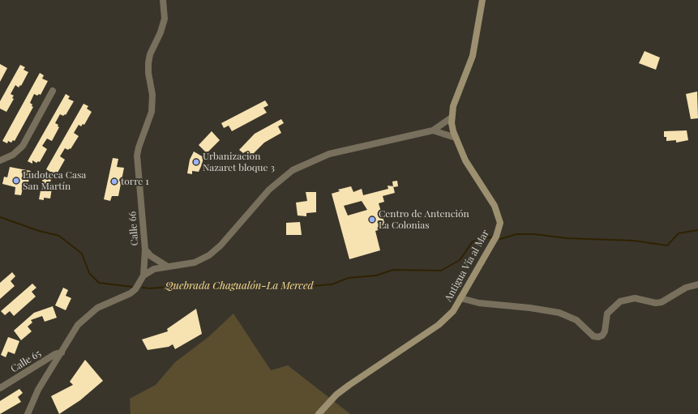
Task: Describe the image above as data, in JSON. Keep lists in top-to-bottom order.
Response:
{
  "streets": {
    "main road": ["Antigua Vía al Mar"],
    "street": ["Calle 66", "Calle 65"]
  },
  "crossings": [
    ["Calle 66", "Calle 65"]
  ],
  "water": ["Quebrada Chagualón-La Merced"],
  "places": [
    "Urbanizacion Nazaret bloque 3",
    "Ludoteca Casa San Martín",
    "torre 1",
    "Centro de Antención La Colonias"
  ]
}
